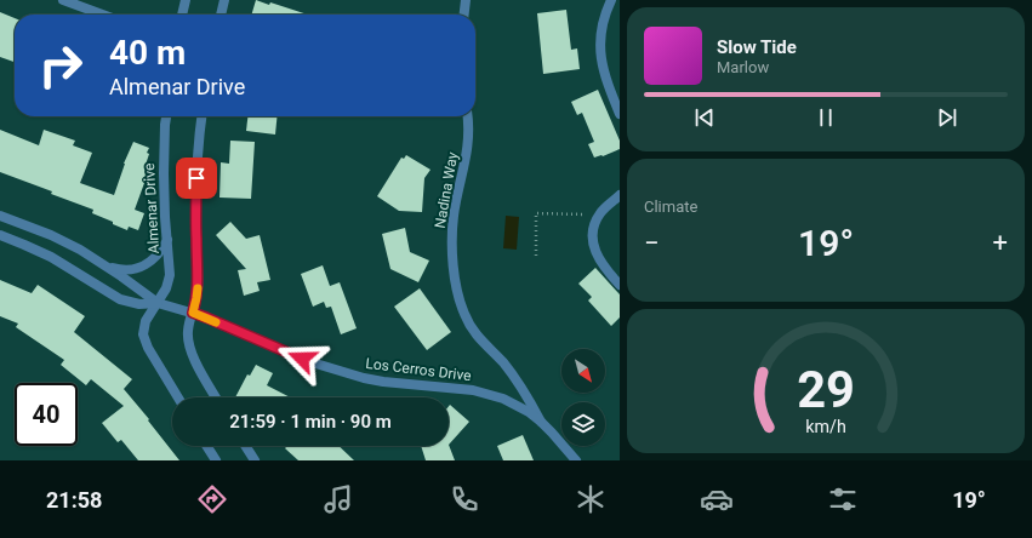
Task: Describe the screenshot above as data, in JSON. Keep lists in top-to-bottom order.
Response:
{
  "streets": {
    "street": ["Nadina Way", "Almenar Drive", "Los Cerros Drive"]
  },
  "crossings": [
    ["Nadina Way", "Los Cerros Drive"],
    ["Almenar Drive", "Los Cerros Drive"]
  ],
  "north": "bottom right",
  "page": {
    "turn": ["40 m", "Almenar Drive"],
    "song": ["Slow Tide", "Marlow"],
    "tile": "Climate",
    "heat": ["−", "19°", "+"],
    "limit": "40",
    "trip": "21:59 · 1 min · 90 m",
    "tabs": ["21:58", "19°"],
    "gauge": ["29", "km/h"]
  }
}
